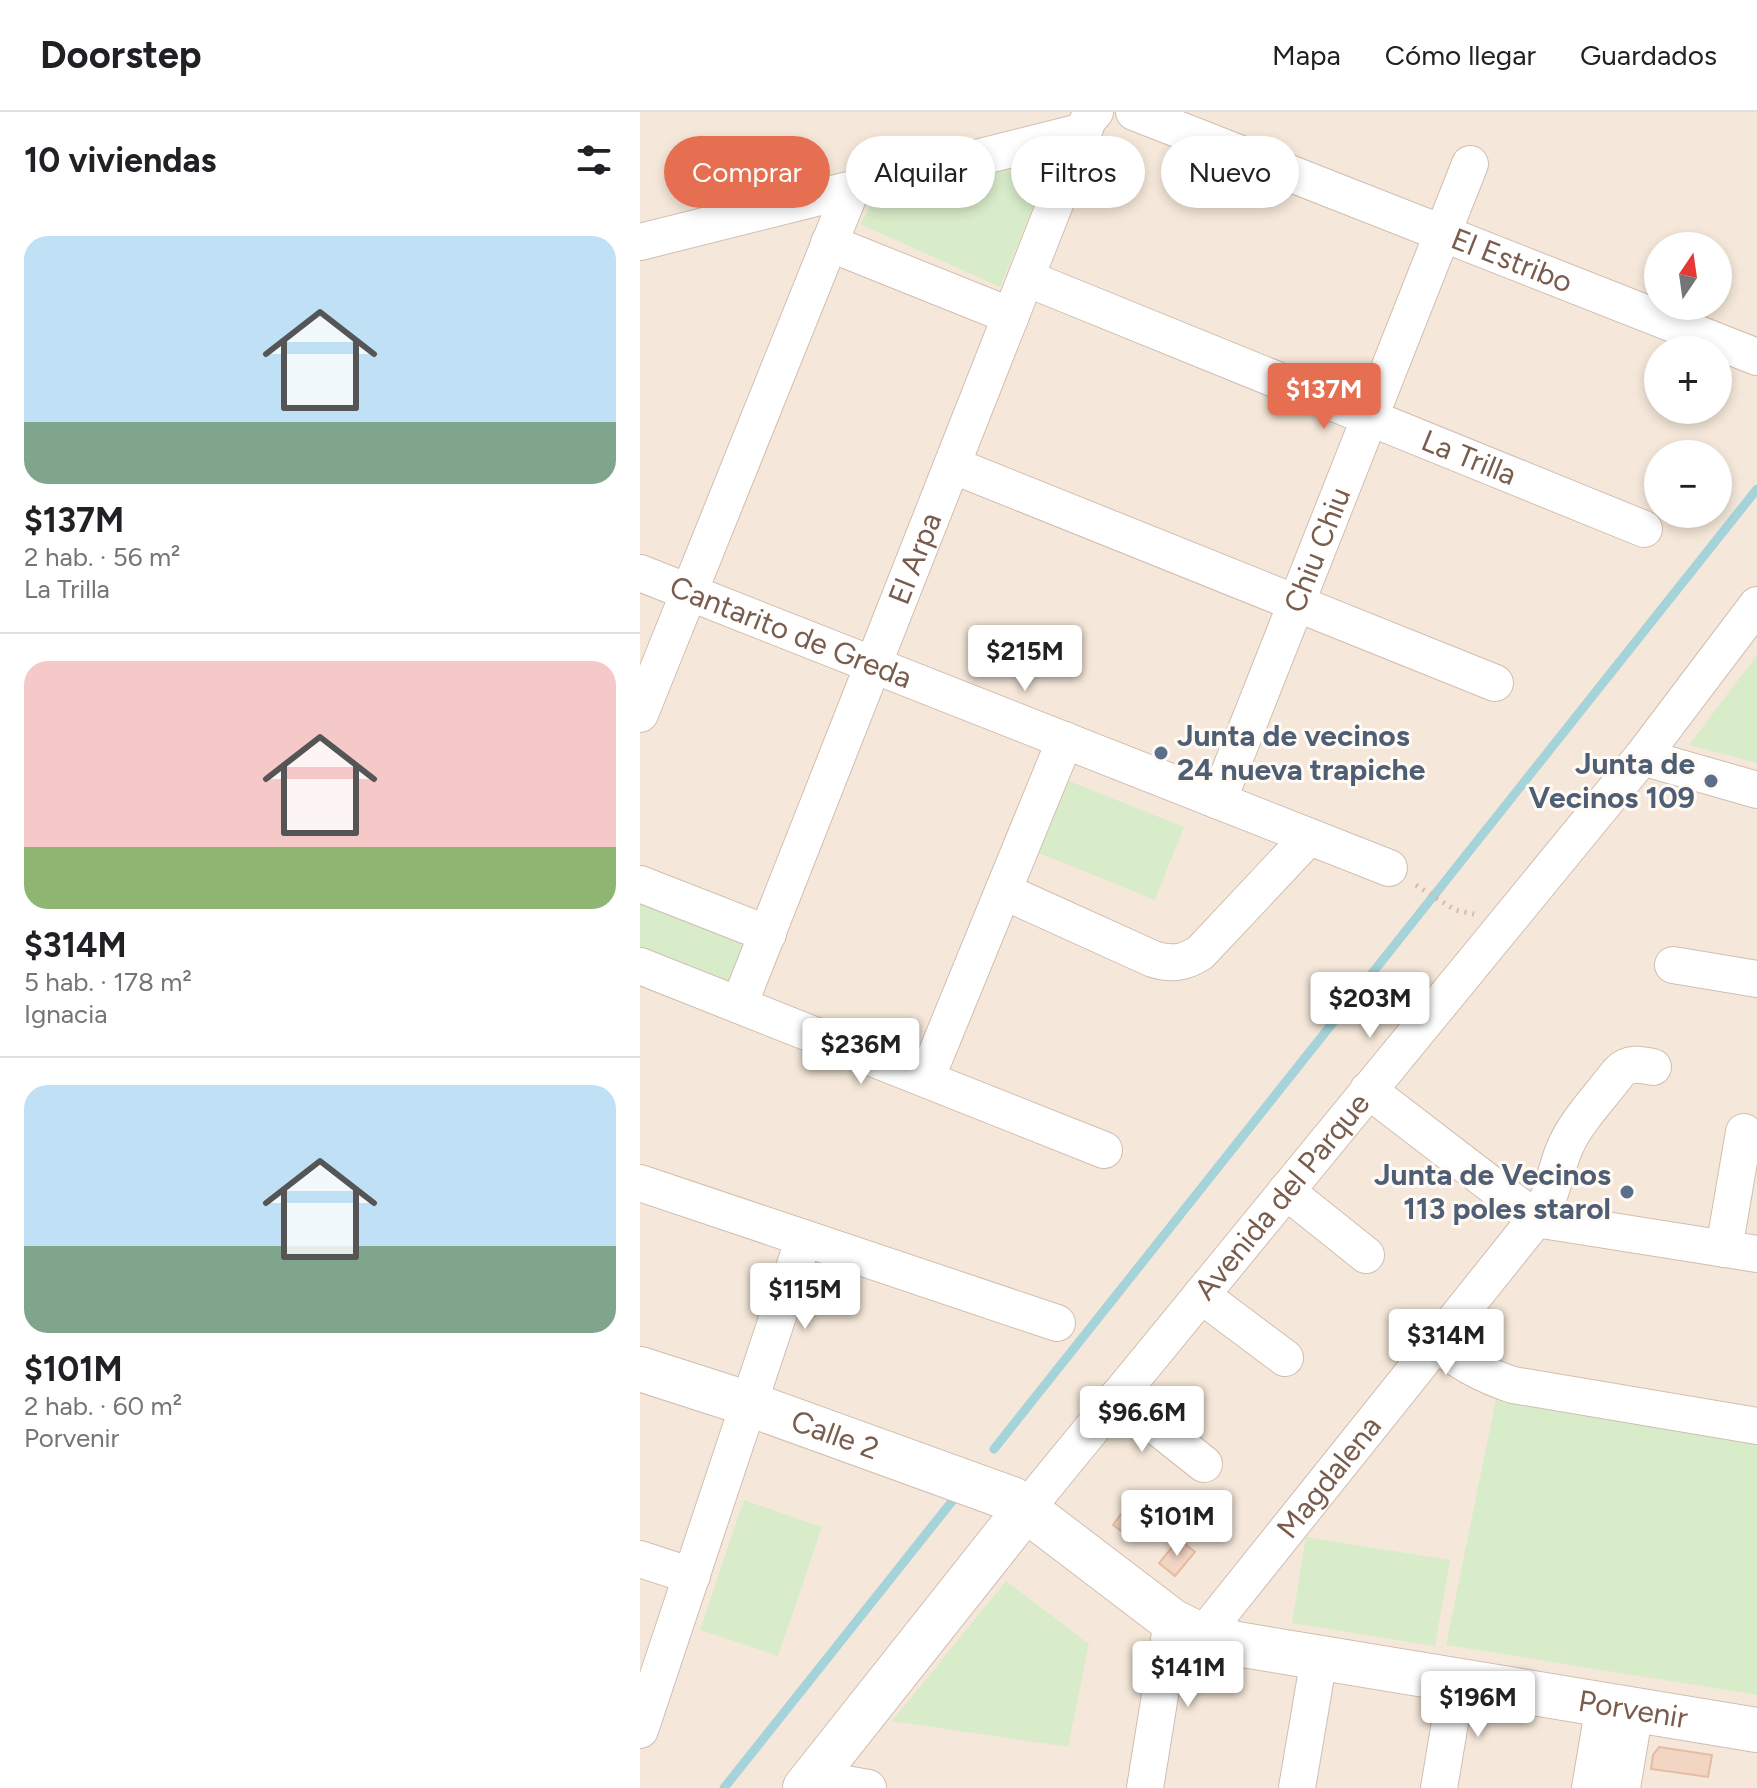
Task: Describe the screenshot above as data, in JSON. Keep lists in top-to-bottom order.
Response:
{
  "streets": {
    "street": [
      "El Estribo",
      "La Trilla",
      "Chiu Chiu",
      "El Arpa",
      "Cantarito de Greda",
      "Avenida del Parque",
      "Calle 2",
      "Magdalena",
      "Porvenir"
    ]
  },
  "crossings": [
    ["El Estribo", "Chiu Chiu"],
    ["La Trilla", "Chiu Chiu"],
    ["La Trilla", "El Arpa"],
    ["Chiu Chiu", "Cantarito de Greda"],
    ["El Arpa", "Cantarito de Greda"],
    ["Avenida del Parque", "Calle 2"],
    ["Avenida del Parque", "Porvenir"],
    ["Calle 2", "Porvenir"],
    ["Magdalena", "Porvenir"]
  ],
  "places": ["Junta de vecinos 24 nueva trapiche", "Junta de Vecinos 109", "Junta de Vecinos 113 poles starol"],
  "north": "top",
  "page": {
    "header": "Doorstep",
    "nav": ["Mapa", "Cómo llegar", "Guardados"],
    "heading": "10 viviendas",
    "chip": [
      "Comprar",
      "Alquilar",
      "Filtros",
      "Nuevo"
    ],
    "list": [
      {
        "name": "$137M",
        "note": "2 hab. · 56 m² · La Trilla"
      },
      {
        "name": "$314M",
        "note": "5 hab. · 178 m² · Ignacia"
      },
      {
        "name": "$101M",
        "note": "2 hab. · 60 m² · Porvenir"
      }
    ],
    "map_buttons": ["+", "−"],
    "price": [
      "$137M",
      "$215M",
      "$203M",
      "$236M",
      "$115M",
      "$314M",
      "$96.6M",
      "$101M",
      "$141M",
      "$196M"
    ]
  }
}
